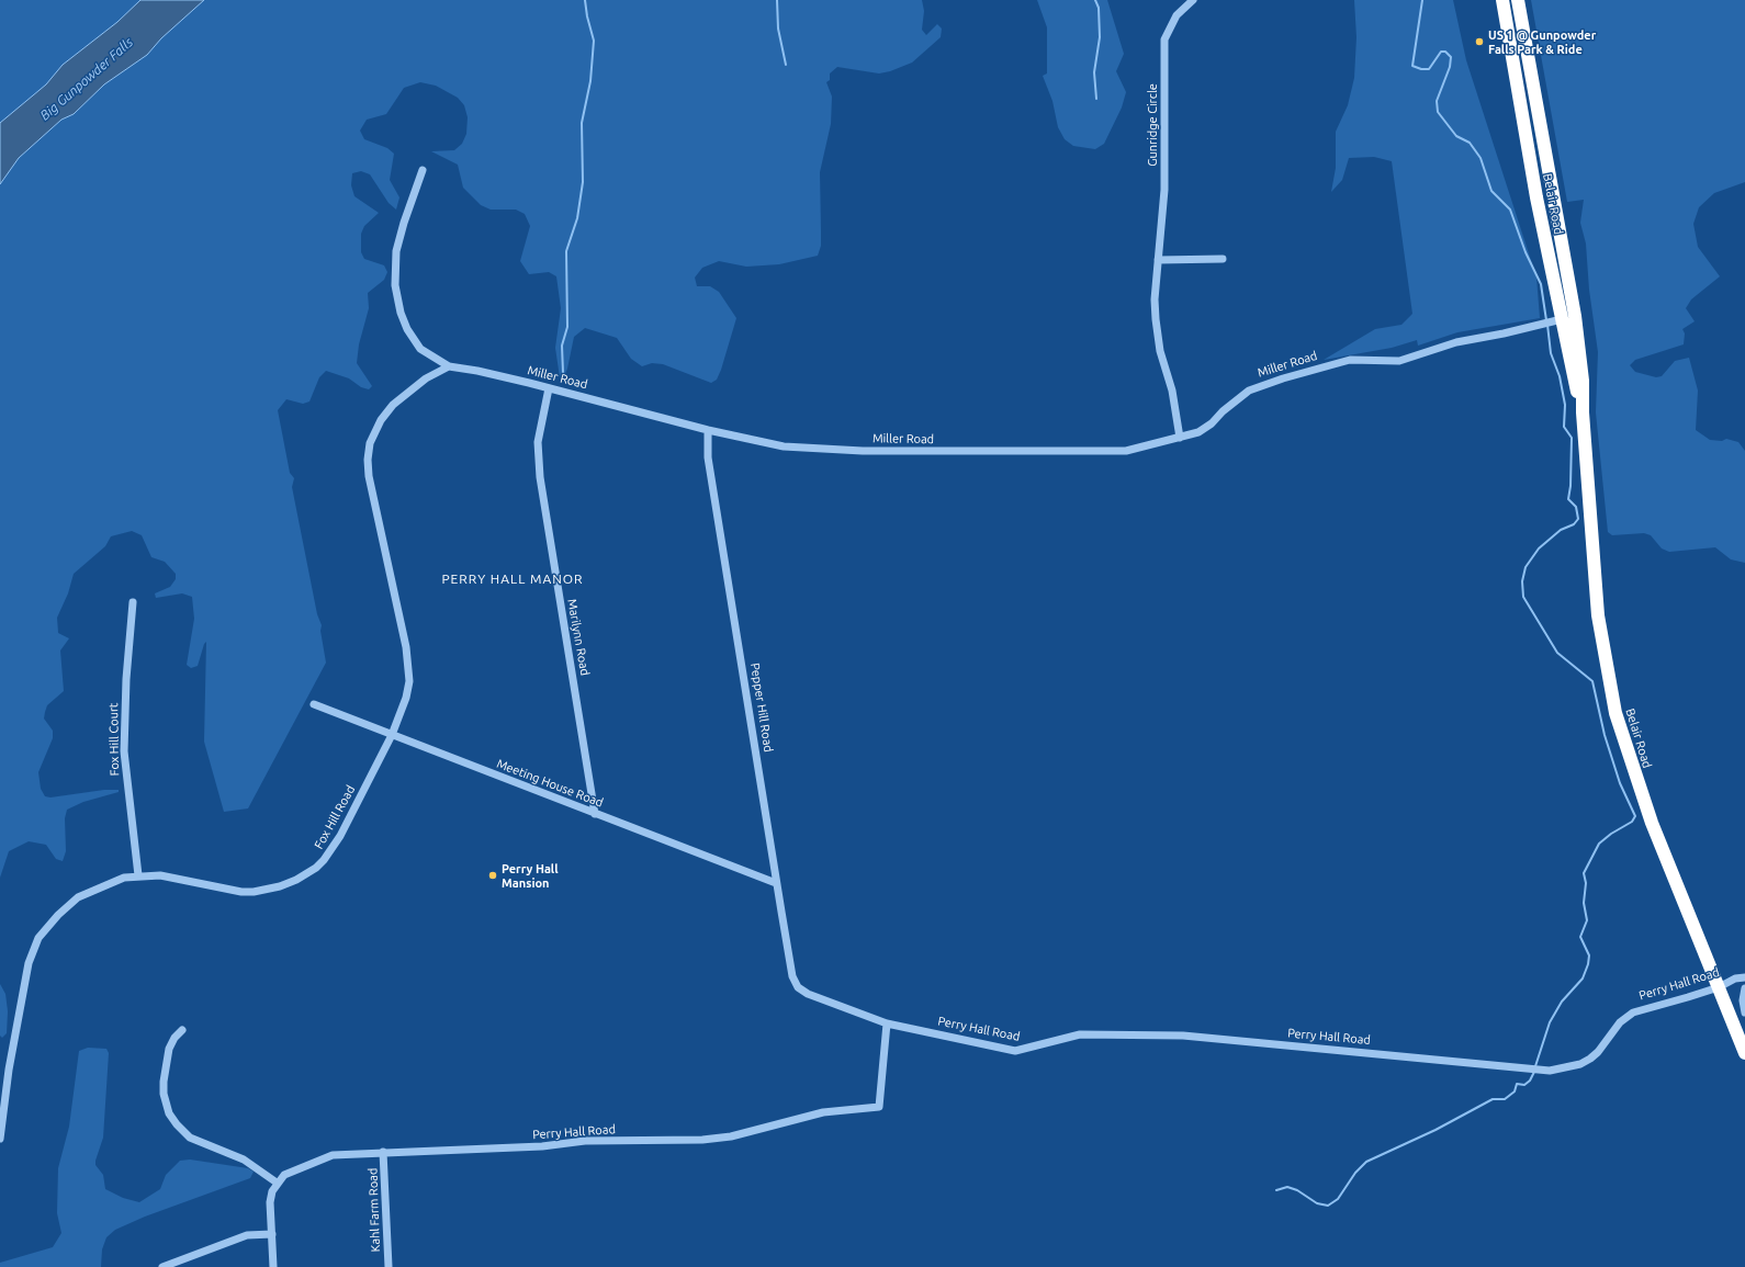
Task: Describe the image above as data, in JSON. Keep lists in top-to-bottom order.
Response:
{
  "streets": {
    "highway": ["Belair Road"],
    "street": [
      "Gunridge Circle",
      "Miller Road",
      "Marilynn Road",
      "Pepper Hill Road",
      "Fox Hill Court",
      "Meeting House Road",
      "Fox Hill Road",
      "Perry Hall Road",
      "Kahl Farm Road"
    ]
  },
  "crossings": [
    ["Gunridge Circle", "Miller Road"],
    ["Belair Road", "Miller Road"],
    ["Belair Road", "Perry Hall Road"],
    ["Miller Road", "Marilynn Road"],
    ["Miller Road", "Pepper Hill Road"],
    ["Miller Road", "Fox Hill Road"],
    ["Marilynn Road", "Meeting House Road"],
    ["Pepper Hill Road", "Meeting House Road"],
    ["Pepper Hill Road", "Perry Hall Road"],
    ["Fox Hill Court", "Fox Hill Road"],
    ["Meeting House Road", "Fox Hill Road"],
    ["Perry Hall Road", "Kahl Farm Road"]
  ],
  "districts": ["PERRY HALL MANOR"],
  "water": ["Big Gunpowder Falls"],
  "places": ["US 1 @ Gunpowder Falls Park & Ride", "Perry Hall Mansion"]
}
